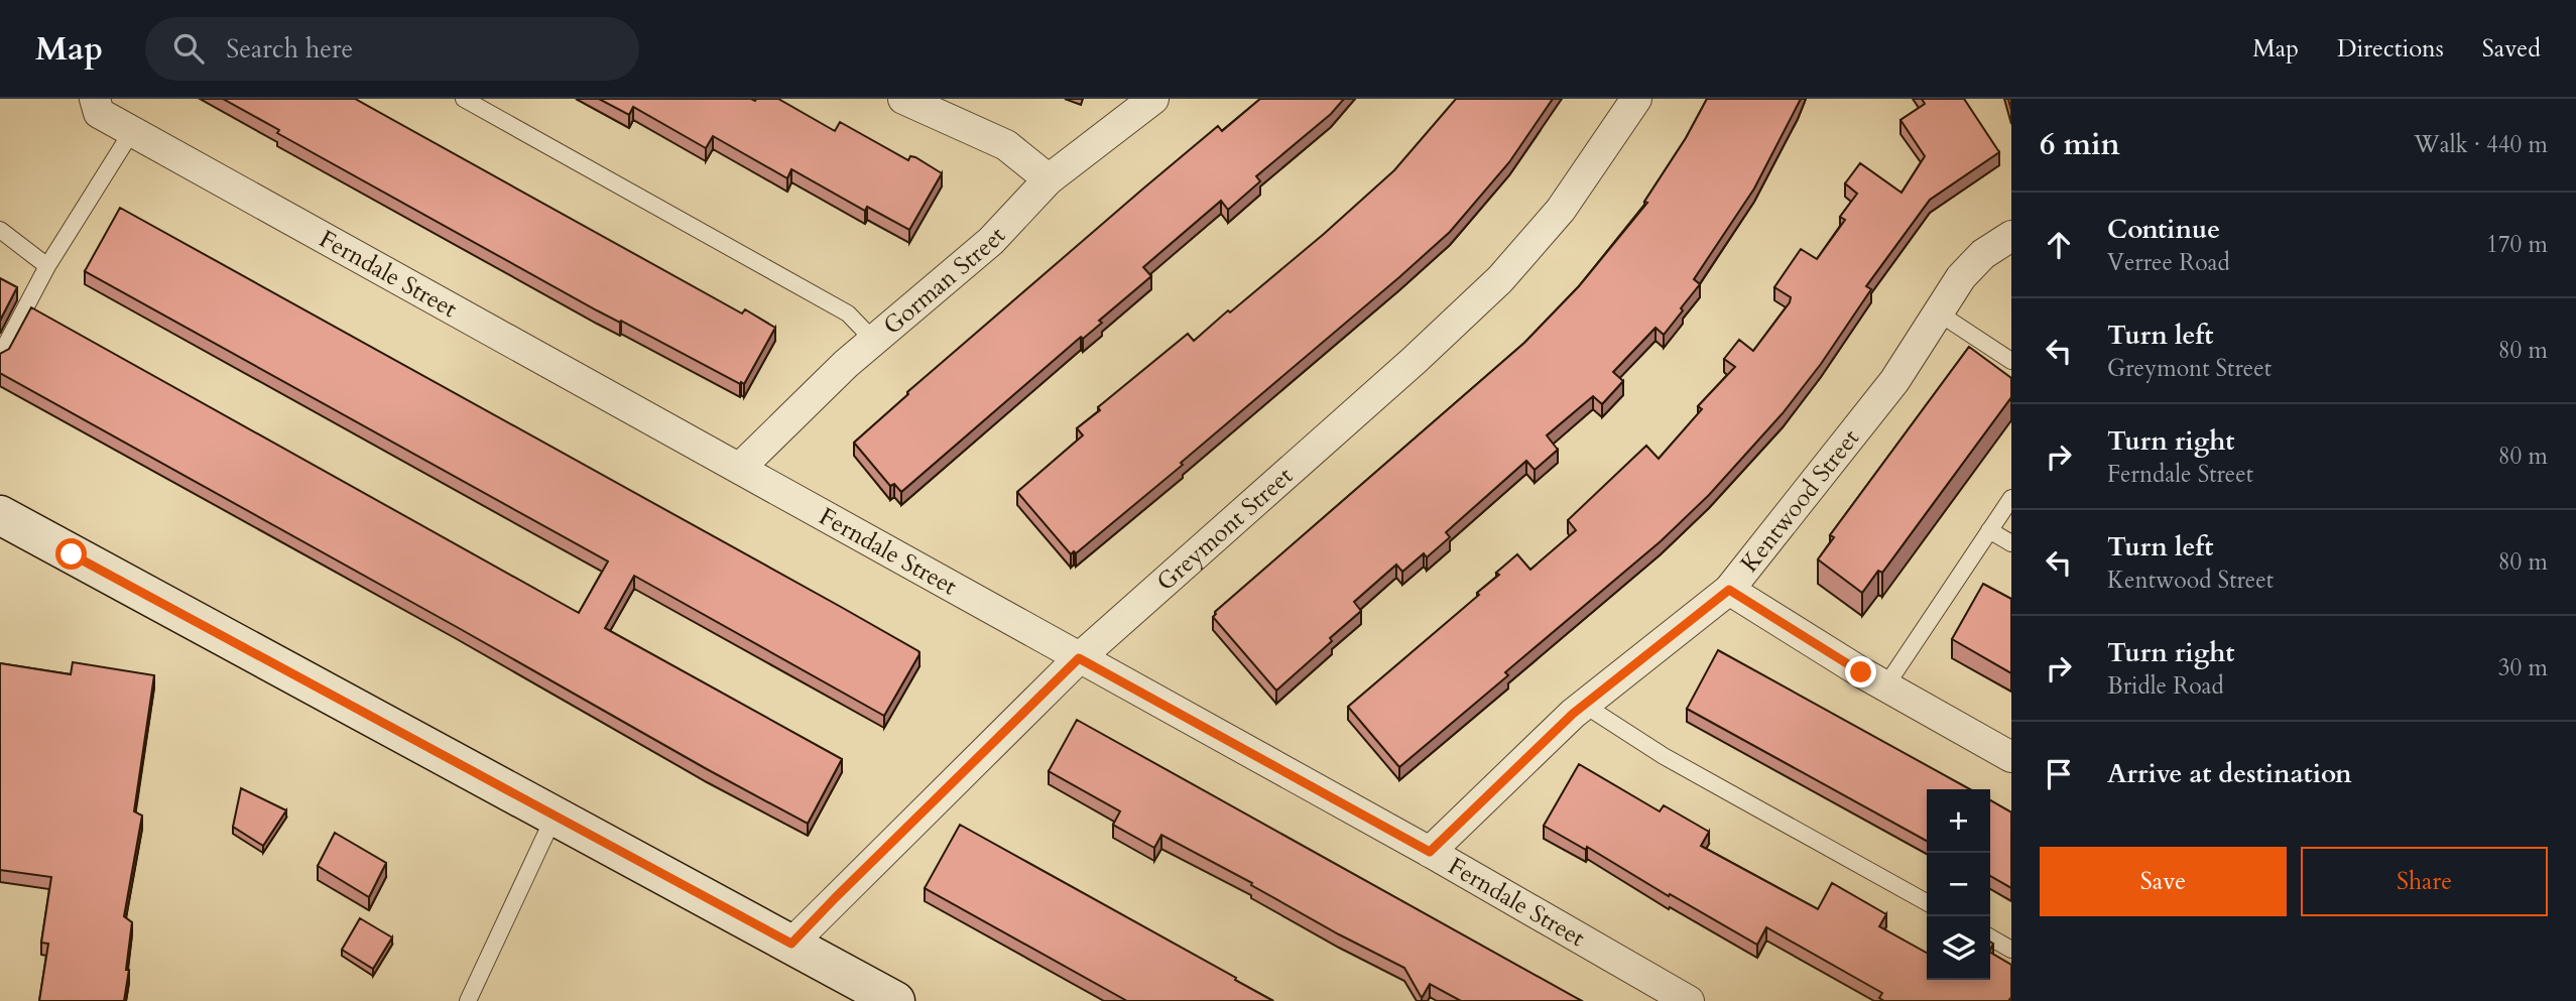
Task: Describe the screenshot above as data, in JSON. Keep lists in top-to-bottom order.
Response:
{
  "streets": {
    "street": [
      "Ferndale Street",
      "Gorman Street",
      "Kentwood Street",
      "Greymont Street"
    ]
  },
  "crossings": [
    ["Ferndale Street", "Gorman Street"],
    ["Ferndale Street", "Kentwood Street"],
    ["Ferndale Street", "Greymont Street"]
  ],
  "page": {
    "header": "Map",
    "search": "Search here",
    "nav": ["Map", "Directions", "Saved"],
    "heading": ["6 min", "Walk · 440 m"],
    "list": [
      ["Continue", "Verree Road", "170 m"],
      ["Turn left", "Greymont Street", "80 m"],
      ["Turn right", "Ferndale Street", "80 m"],
      ["Turn left", "Kentwood Street", "80 m"],
      ["Turn right", "Bridle Road", "30 m"],
      "Arrive at destination"
    ],
    "map_buttons": ["+", "−"],
    "buttons": ["Save", "Share"]
  }
}
